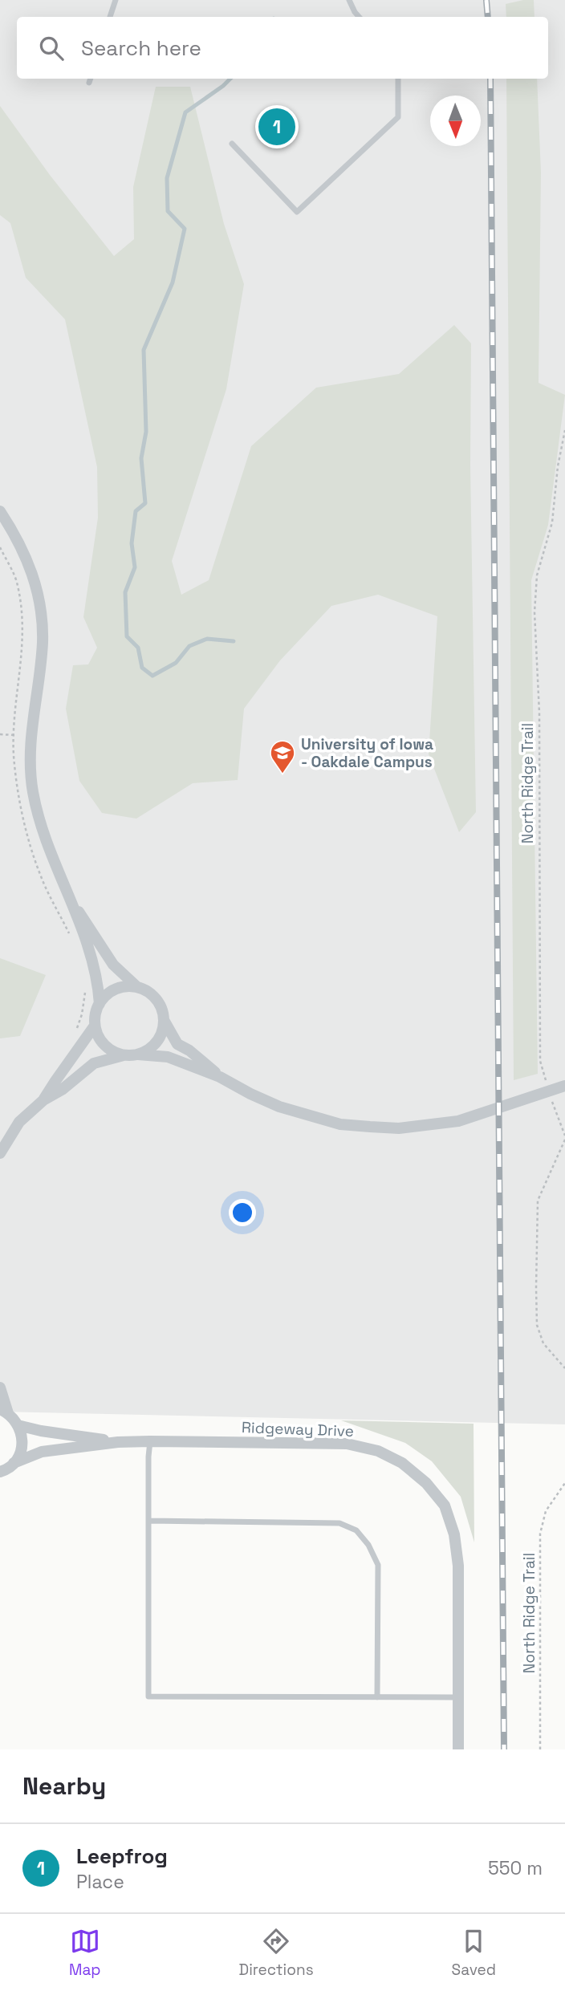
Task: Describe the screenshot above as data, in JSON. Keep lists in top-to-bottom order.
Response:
{
  "streets": {
    "street": ["Ridgeway Drive"],
    "path": ["North Ridge Trail"]
  },
  "places": {
    "school or university": ["University of Iowa - Oakdale Campus"]
  },
  "north": "bottom",
  "page": {
    "search": "Search here",
    "pins": "1",
    "heading": "Nearby",
    "list": [
      {
        "mark": "1",
        "name": "Leepfrog",
        "note": "Place",
        "value": "550 m"
      }
    ],
    "nav": ["Map", "Directions", "Saved"]
  }
}
